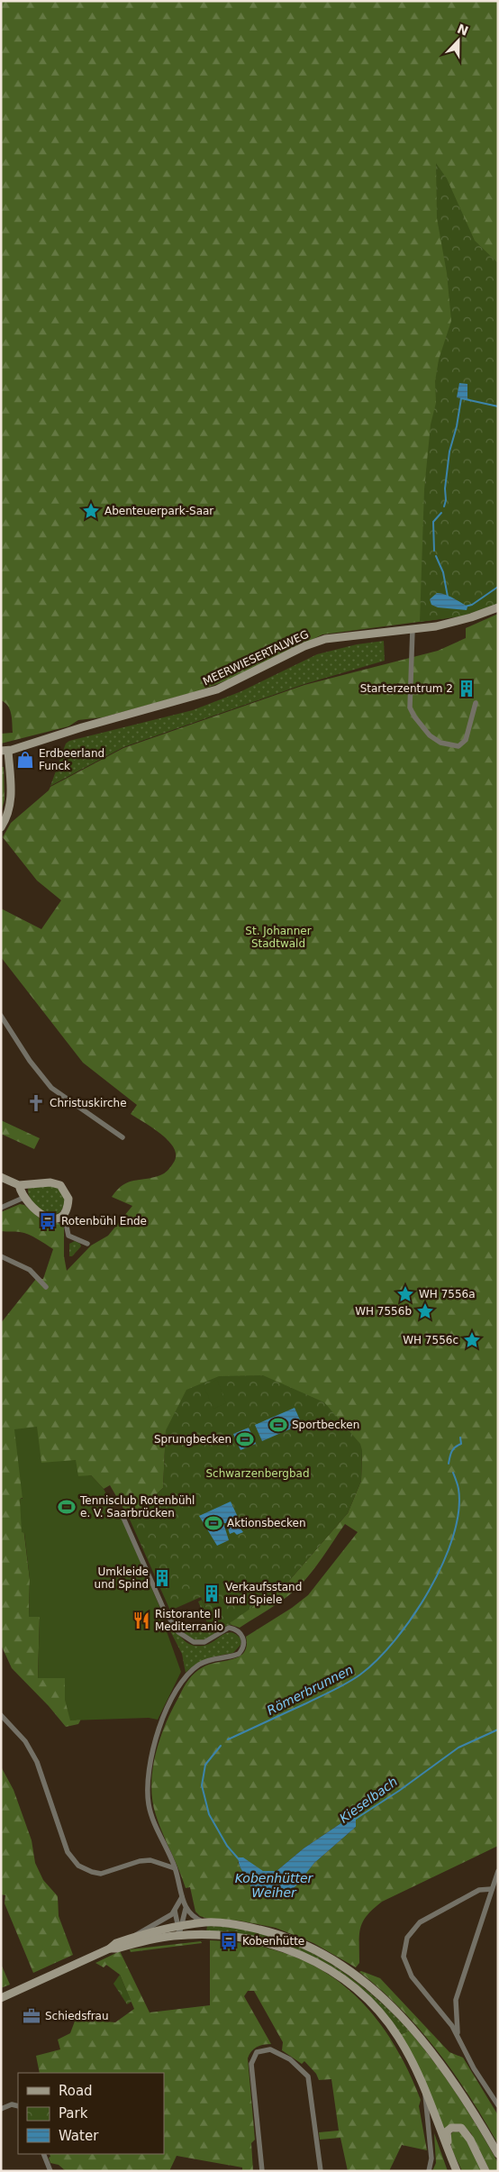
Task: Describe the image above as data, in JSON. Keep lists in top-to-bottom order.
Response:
{
  "streets": {
    "street": ["MEERWIESERTALWEG"]
  },
  "water": ["Römerbrunnen", "Kieselbach", "Kobenhütter Weiher"],
  "parks": ["St. Johanner Stadtwald", "Schwarzenbergbad"],
  "places": {
    "place": [
      "Abenteuerpark-Saar",
      "WH 7556a",
      "WH 7556b",
      "WH 7556c"
    ],
    "building": ["Starterzentrum 2", "Umkleide und Spind", "Verkaufsstand und Spiele"],
    "shop": ["Erdbeerland Funck"],
    "church": ["Christuskirche"],
    "bus stop": ["Rotenbühl Ende", "Kobenhütte"],
    "sports": [
      "Sportbecken",
      "Sprungbecken",
      "Tennisclub Rotenbühl e. V. Saarbrücken",
      "Aktionsbecken"
    ],
    "restaurant": ["Ristorante Il Mediterranio"],
    "office": ["Schiedsfrau"]
  },
  "legend": ["Road", "Park", "Water"],
  "north": "top"
}
